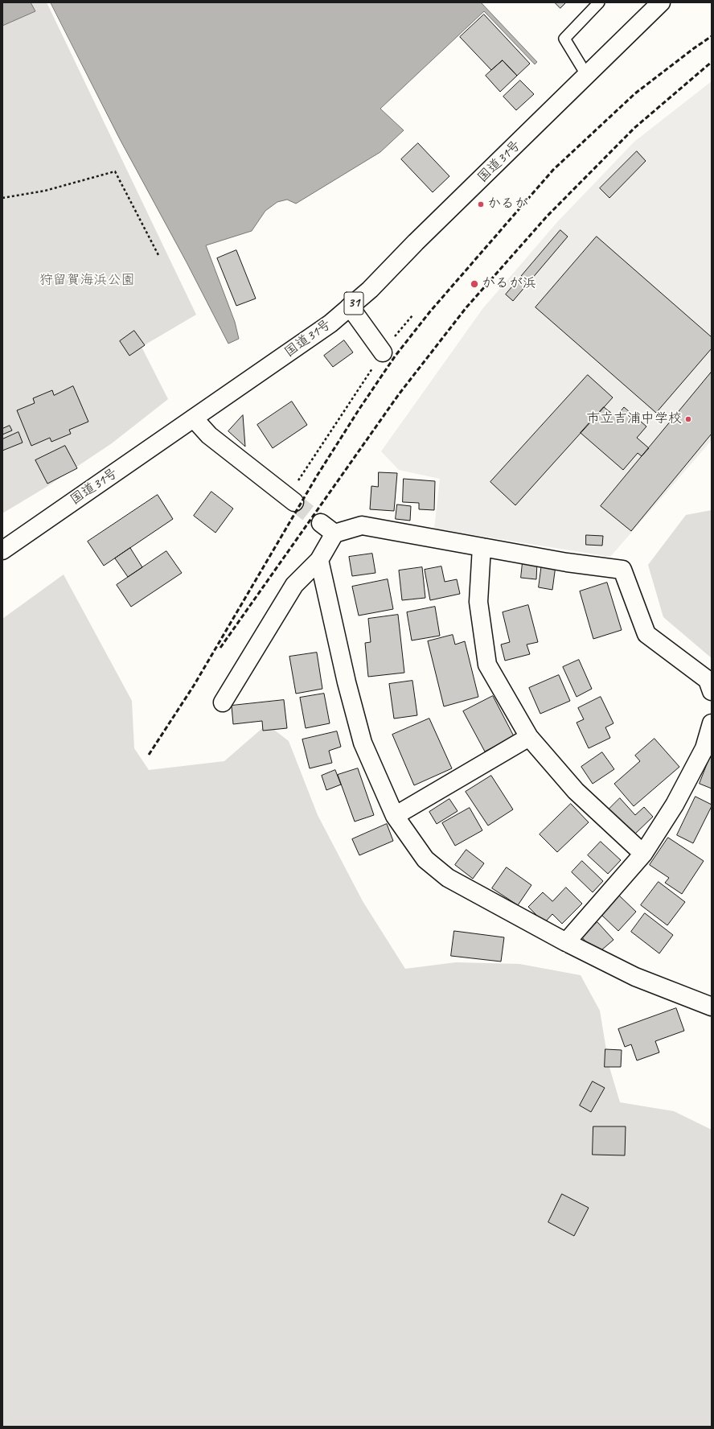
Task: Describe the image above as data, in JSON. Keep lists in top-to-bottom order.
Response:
{
  "streets": {
    "main road": ["国道31号", "31"]
  },
  "parks": ["狩留賀海浜公園"],
  "places": ["かるが", "かるが浜", "市立吉浦中学校"]
}
